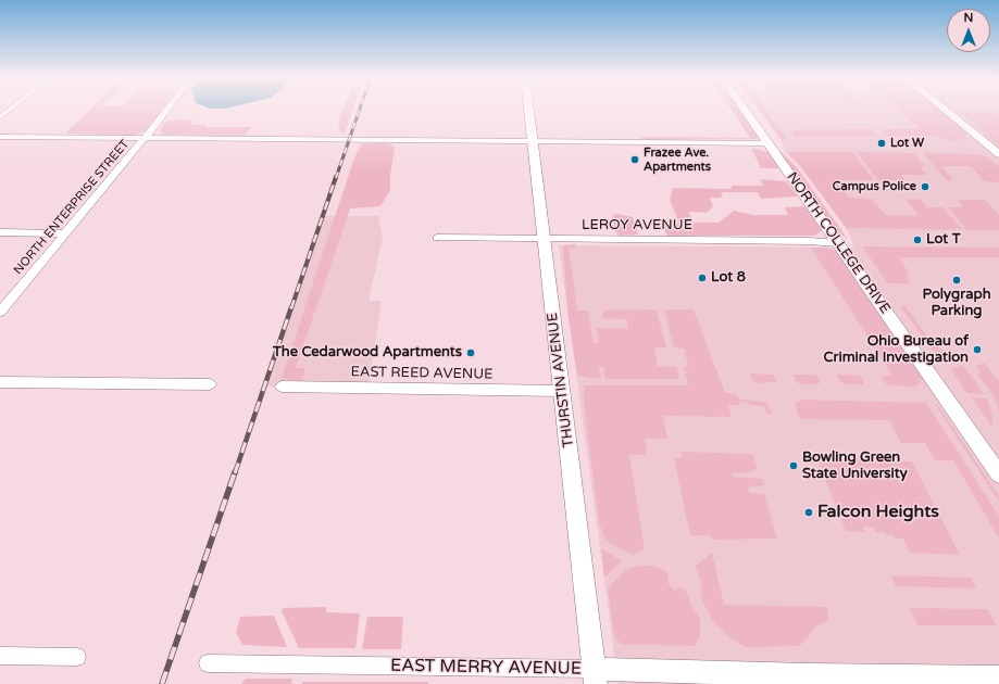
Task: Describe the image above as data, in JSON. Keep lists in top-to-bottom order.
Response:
{
  "streets": {
    "street": [
      "NORTH ENTERPRISE STREET",
      "LEROY AVENUE",
      "NORTH COLLEGE DRIVE",
      "EAST REED AVENUE",
      "THURSTIN AVENUE",
      "EAST MERRY AVENUE"
    ]
  },
  "crossings": [
    ["LEROY AVENUE", "NORTH COLLEGE DRIVE"],
    ["LEROY AVENUE", "THURSTIN AVENUE"],
    ["EAST REED AVENUE", "THURSTIN AVENUE"],
    ["THURSTIN AVENUE", "EAST MERRY AVENUE"]
  ],
  "places": [
    "Lot W",
    "Frazee Ave. Apartments",
    "Campus Police",
    "Lot T",
    "Lot 8",
    "Polygraph Parking",
    "Ohio Bureau of Criminal Investigation",
    "The Cedarwood Apartments",
    "Bowling Green State University",
    "Falcon Heights"
  ],
  "north": "top"
}
